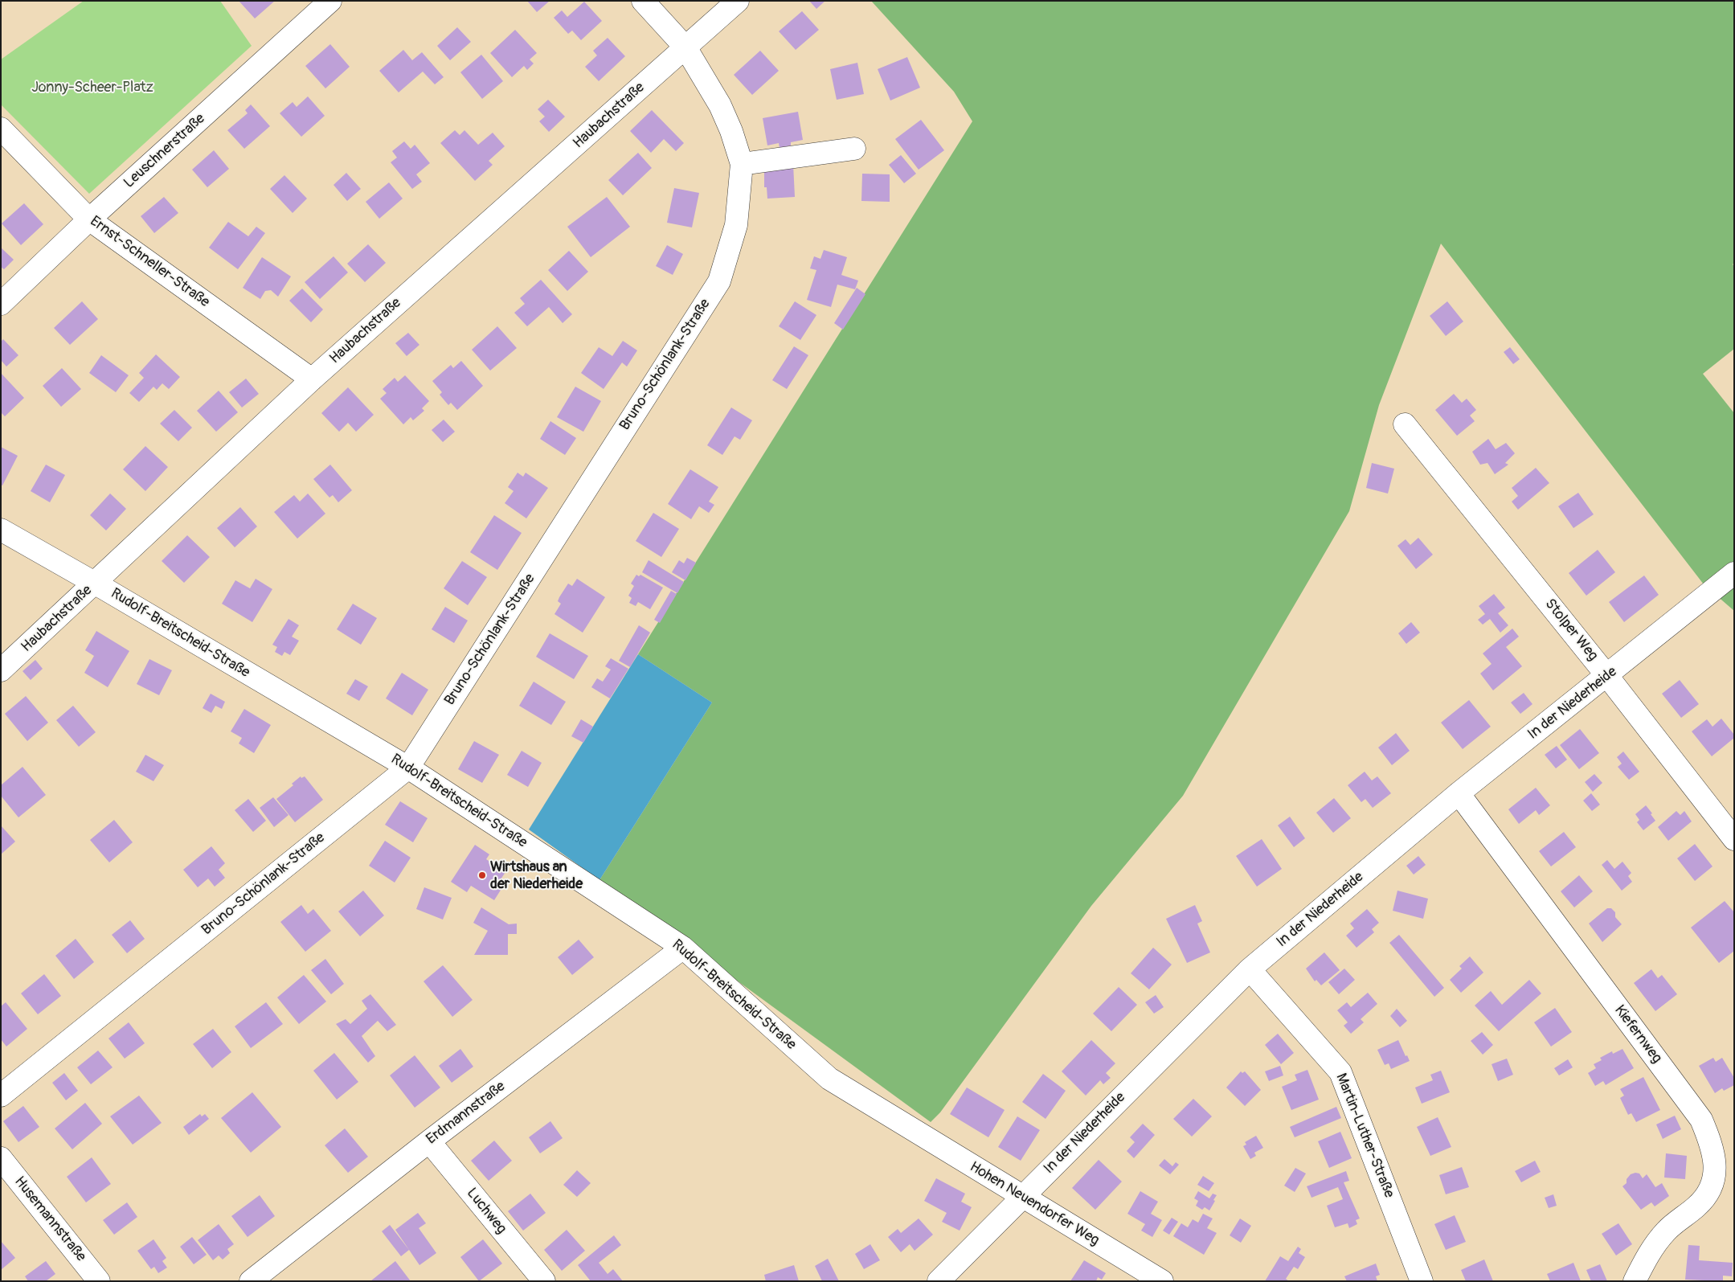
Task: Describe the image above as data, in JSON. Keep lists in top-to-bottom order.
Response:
{
  "streets": {
    "street": [
      "Haubachstraße",
      "Leuschnerstraße",
      "Ernst-Schneller-Straße",
      "Bruno-Schönlank-Straße",
      "Stolper Weg",
      "Rudolf-Breitscheid-Straße",
      "In der Niederheide",
      "Kiefernweg",
      "Erdmannstraße",
      "Martin-Luther-Straße",
      "Hohen Neuendorfer Weg",
      "Luchweg",
      "Husemannstraße"
    ]
  },
  "crossings": [
    ["Haubachstraße", "Ernst-Schneller-Straße"],
    ["Haubachstraße", "Bruno-Schönlank-Straße"],
    ["Haubachstraße", "Rudolf-Breitscheid-Straße"],
    ["Leuschnerstraße", "Ernst-Schneller-Straße"],
    ["Bruno-Schönlank-Straße", "Rudolf-Breitscheid-Straße"],
    ["Stolper Weg", "In der Niederheide"],
    ["Rudolf-Breitscheid-Straße", "Erdmannstraße"],
    ["Rudolf-Breitscheid-Straße", "Hohen Neuendorfer Weg"],
    ["In der Niederheide", "Kiefernweg"],
    ["In der Niederheide", "Martin-Luther-Straße"],
    ["In der Niederheide", "Hohen Neuendorfer Weg"],
    ["Erdmannstraße", "Luchweg"]
  ],
  "parks": ["Jonny-Scheer-Platz"],
  "places": ["Wirtshaus an der Niederheide"]
}
